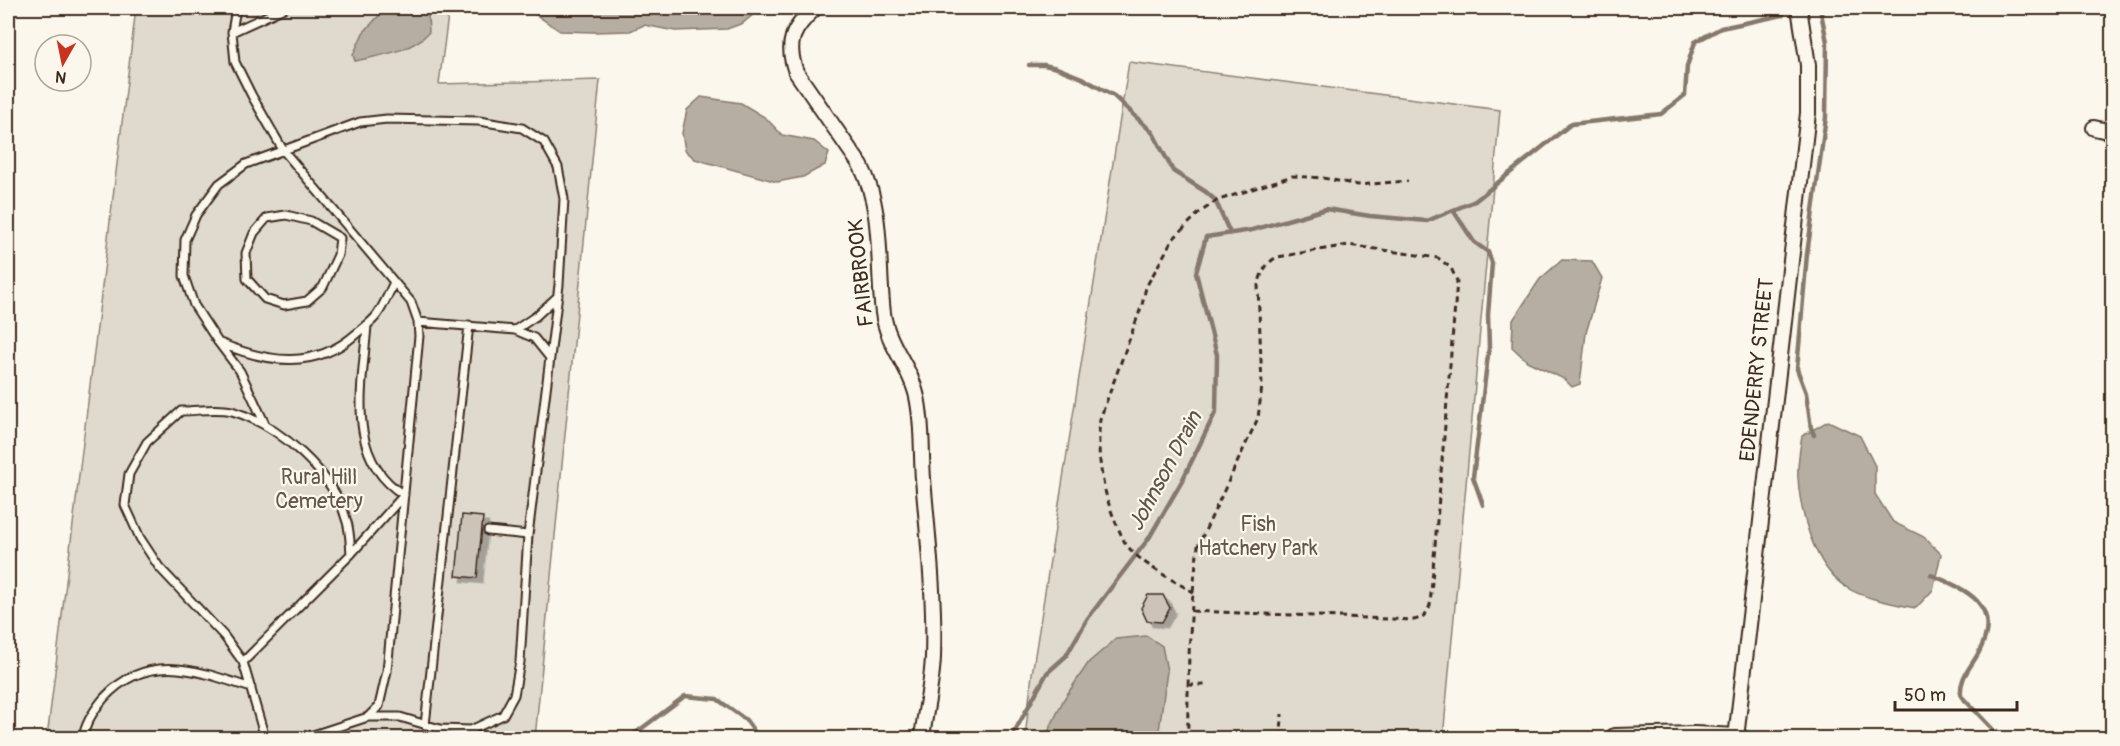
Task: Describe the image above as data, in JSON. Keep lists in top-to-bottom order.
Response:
{
  "streets": {
    "street": ["FAIRBROOK", "EDENDERRY STREET"]
  },
  "water": ["Johnson Drain"],
  "parks": ["Rural Hill Cemetery", "Fish Hatchery Park"],
  "scale_bar": "50 m",
  "north": "bottom"
}
